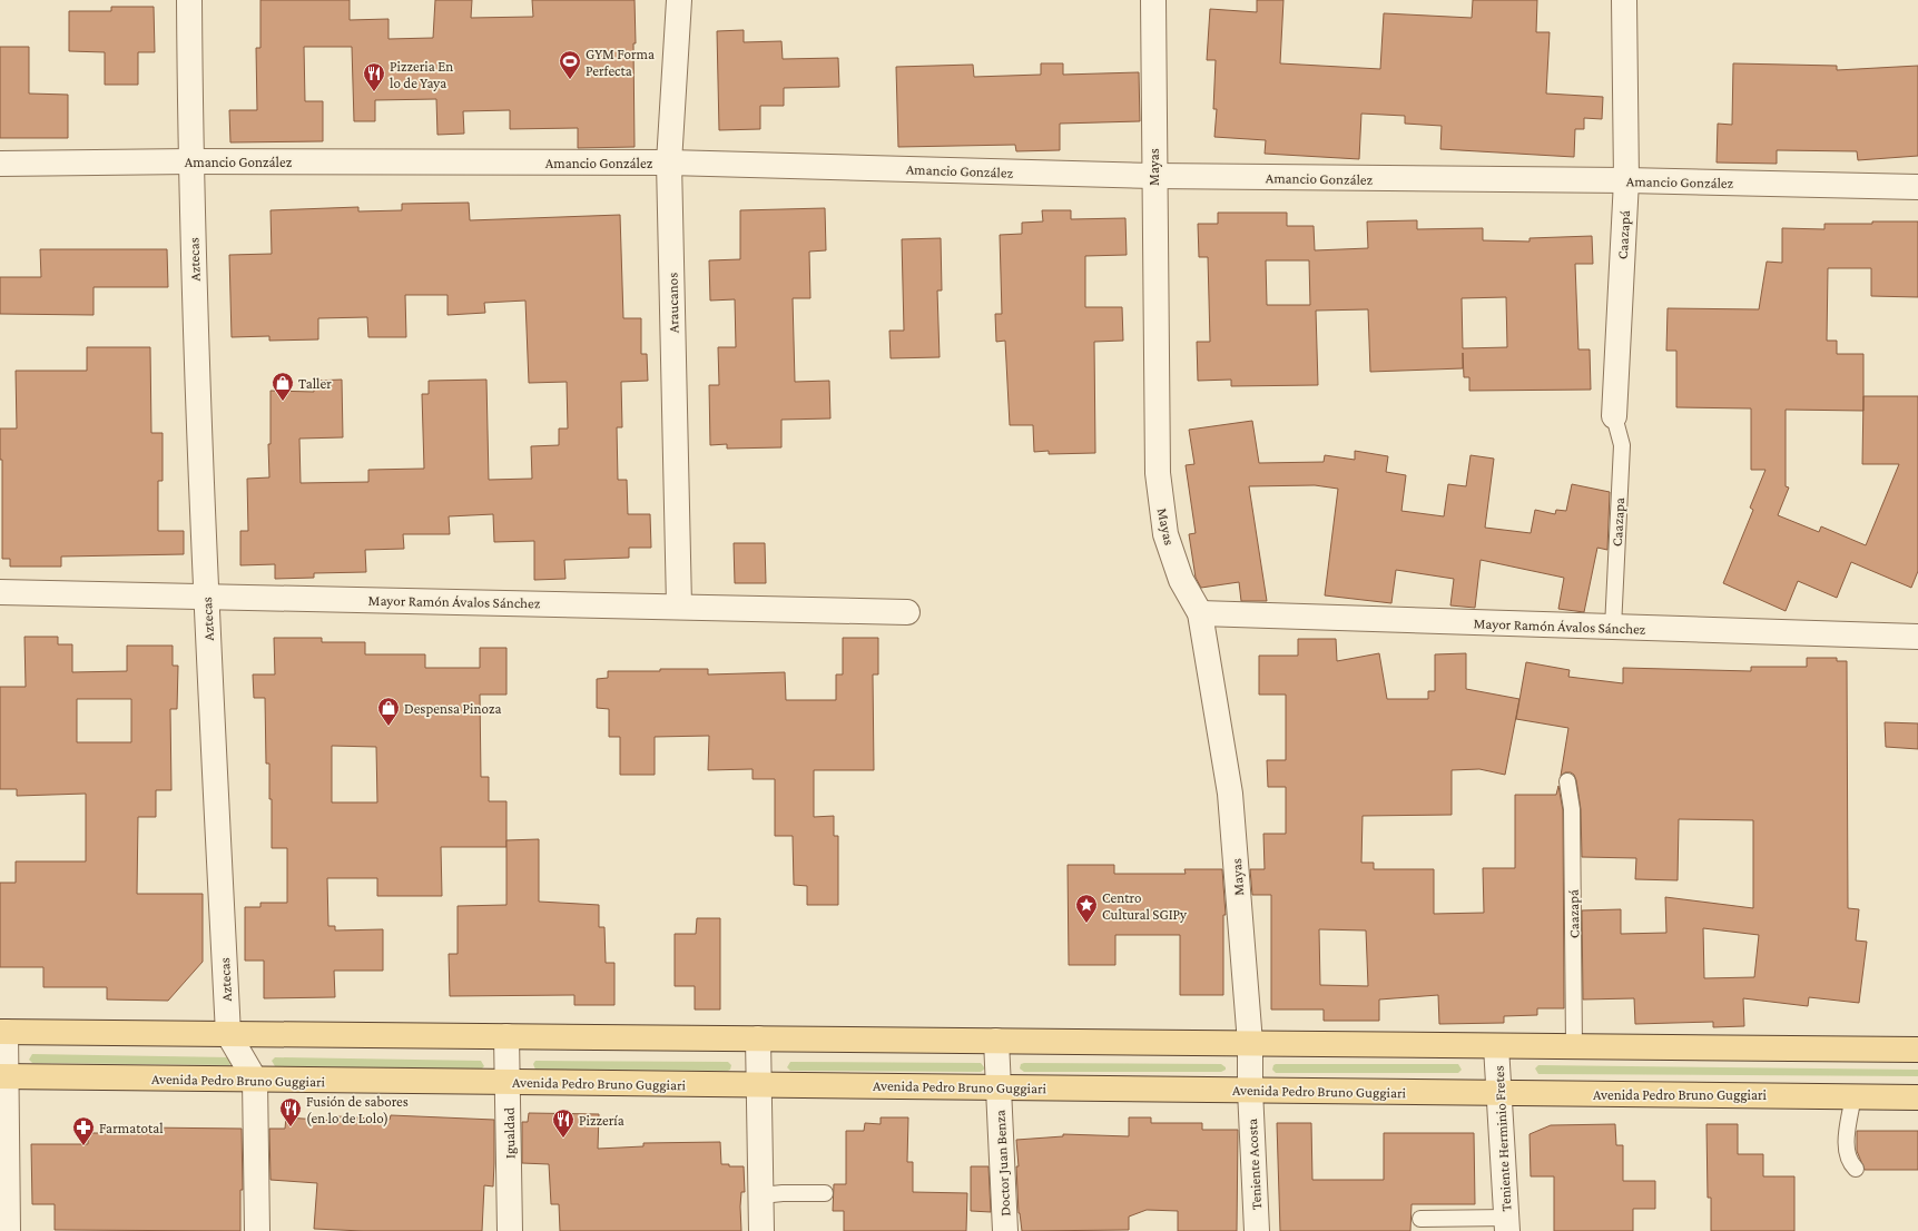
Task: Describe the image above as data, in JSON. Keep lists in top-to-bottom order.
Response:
{
  "streets": {
    "main road": ["Avenida Pedro Bruno Guggiari"],
    "street": [
      "Amancio González",
      "Mayas",
      "Caazapá",
      "Aztecas",
      "Araucanos",
      "Mayor Ramón Ávalos Sánchez",
      "Igualdad",
      "Teniente Herminio Fretes",
      "Doctor Juan Benza",
      "Teniente Acosta"
    ],
    "lane": ["Caazapa"]
  },
  "crossings": [
    ["Amancio González", "Mayas"],
    ["Amancio González", "Caazapá"],
    ["Amancio González", "Aztecas"],
    ["Amancio González", "Araucanos"],
    ["Mayas", "Mayor Ramón Ávalos Sánchez"],
    ["Mayas", "Teniente Acosta"],
    ["Caazapá", "Caazapa"],
    ["Aztecas", "Mayor Ramón Ávalos Sánchez"],
    ["Aztecas", "Avenida Pedro Bruno Guggiari"],
    ["Araucanos", "Mayor Ramón Ávalos Sánchez"],
    ["Caazapa", "Mayor Ramón Ávalos Sánchez"],
    ["Avenida Pedro Bruno Guggiari", "Igualdad"],
    ["Avenida Pedro Bruno Guggiari", "Teniente Herminio Fretes"],
    ["Avenida Pedro Bruno Guggiari", "Doctor Juan Benza"],
    ["Avenida Pedro Bruno Guggiari", "Teniente Acosta"]
  ],
  "places": {
    "sports": ["GYM Forma Perfecta"],
    "restaurant": ["Pizzeria En lo de Yaya", "Fusión de sabores (en lo de Lolo)", "Pizzería"],
    "shop": ["Taller", "Despensa Pinoza"],
    "place": ["Centro Cultural SGIPy"],
    "pharmacy": ["Farmatotal"]
  }
}
